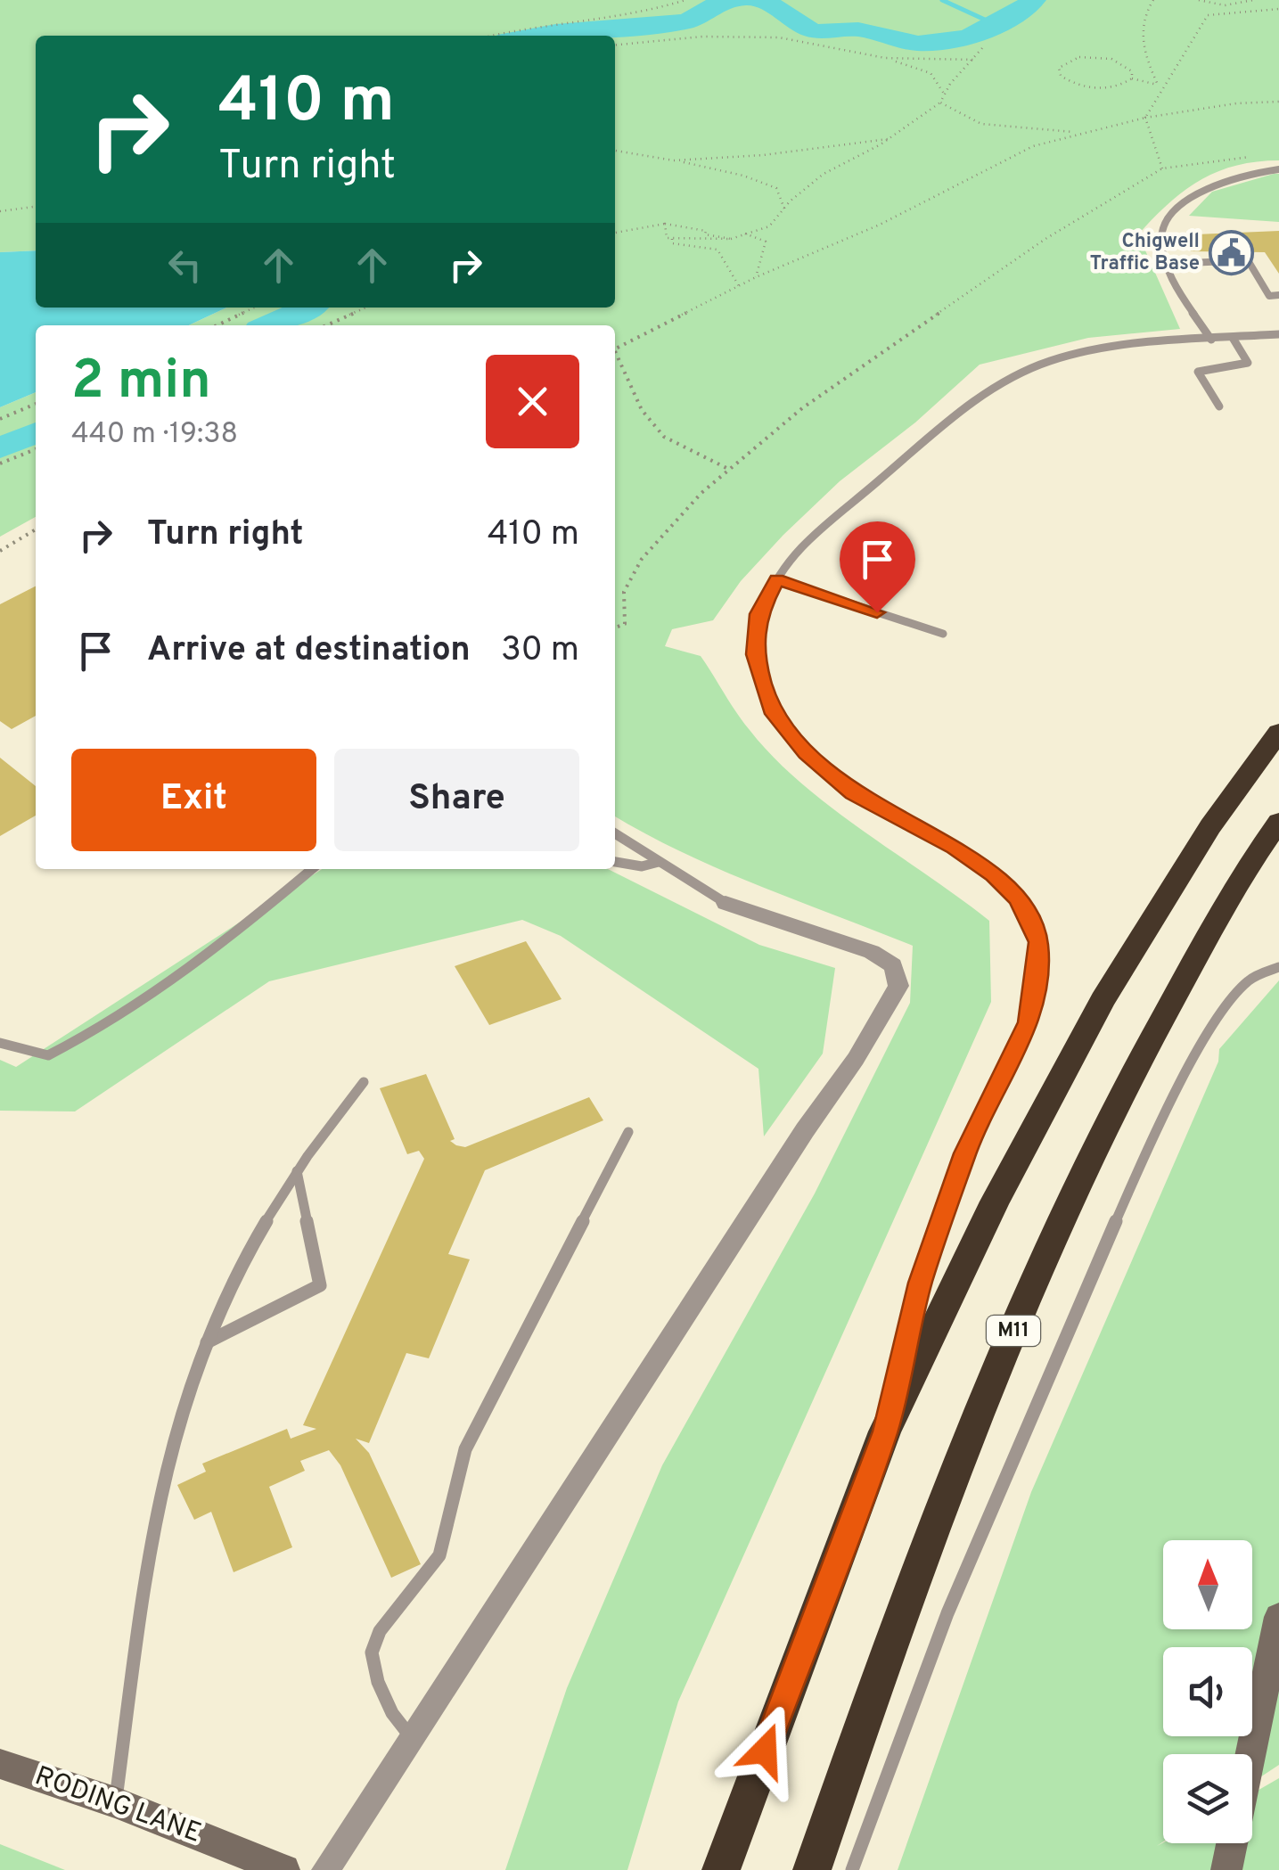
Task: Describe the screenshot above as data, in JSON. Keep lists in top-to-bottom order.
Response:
{
  "streets": {
    "highway": ["M11"],
    "main road": ["RODING LANE"]
  },
  "places": {
    "public building": ["Chigwell Traffic Base"]
  },
  "north": "top",
  "page": {
    "turn": ["410 m", "Turn right"],
    "heading": ["2 min", "440 m · 19:38"],
    "list": [
      {
        "name": "Turn right",
        "value": "410 m"
      },
      {
        "name": "Arrive at destination",
        "value": "30 m"
      }
    ],
    "buttons": ["Exit", "Share"]
  }
}
